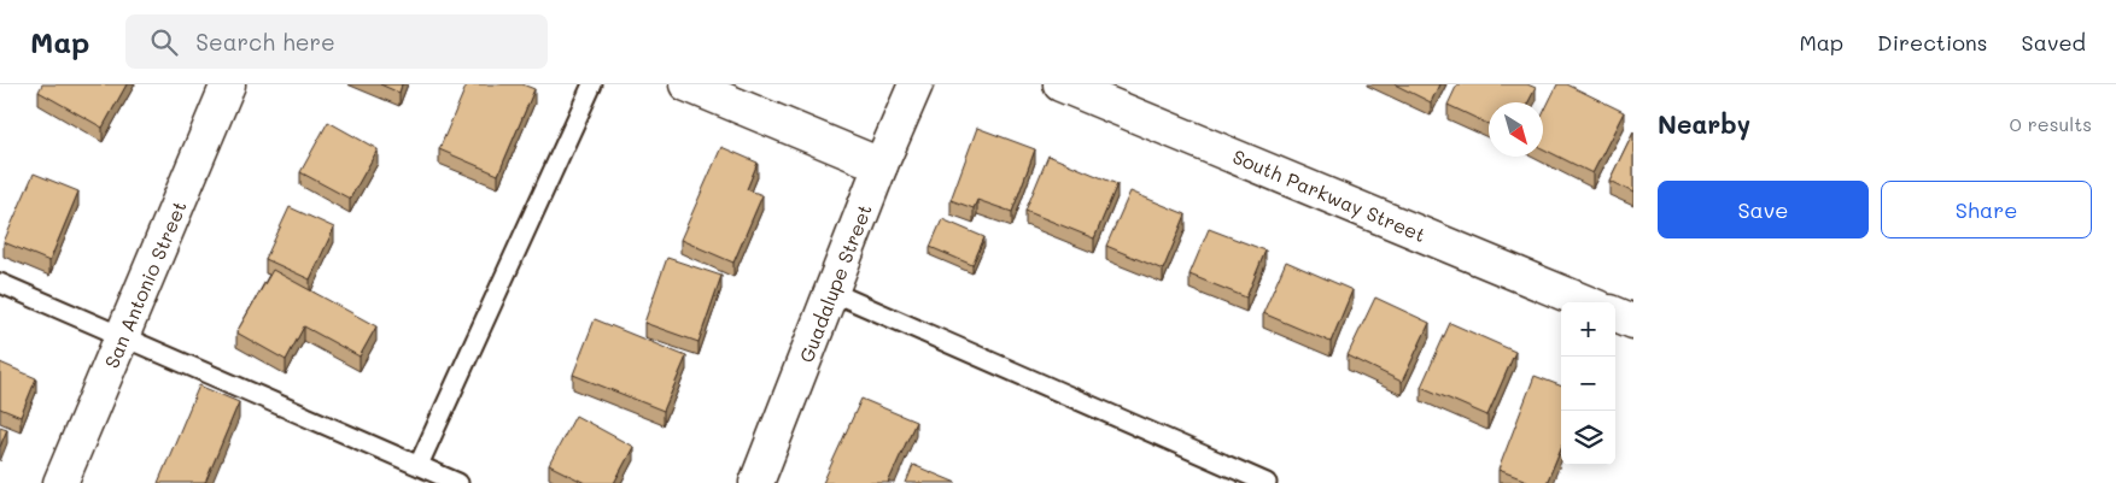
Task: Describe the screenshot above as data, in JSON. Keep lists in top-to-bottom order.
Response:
{
  "streets": {
    "street": ["South Parkway Street", "Guadalupe Street", "San Antonio Street"]
  },
  "north": "bottom right",
  "page": {
    "header": "Map",
    "search": "Search here",
    "nav": ["Map", "Directions", "Saved"],
    "heading": ["Nearby", "0 results"],
    "buttons": ["Save", "Share"],
    "map_buttons": ["+", "−"]
  }
}
